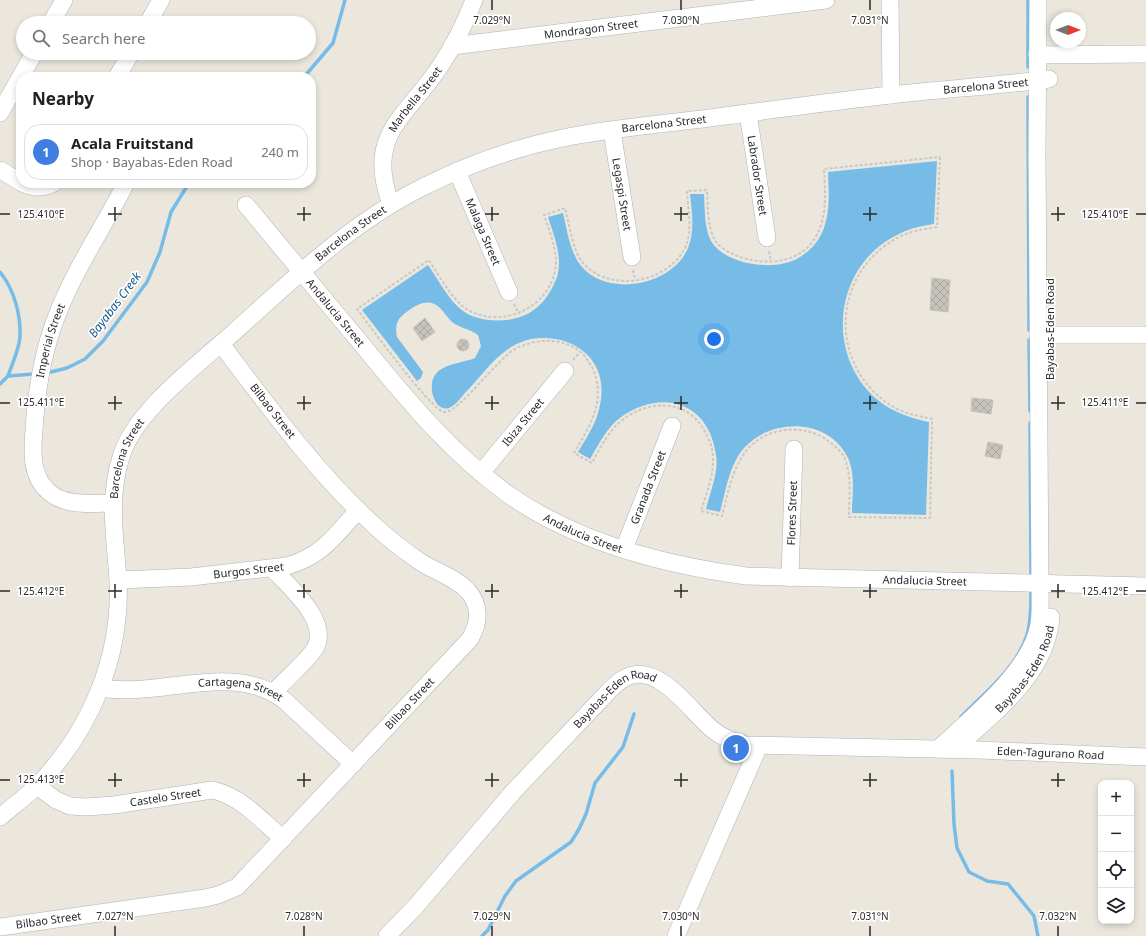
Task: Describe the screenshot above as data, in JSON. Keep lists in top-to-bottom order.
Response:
{
  "streets": {
    "street": [
      "Mondragon Street",
      "Barcelona Street",
      "Marbella Street",
      "Labrador Street",
      "Legaspi Street",
      "Malaga Street",
      "Andalucia Street",
      "Bayabas-Eden Road",
      "Imperial Street",
      "Bilbao Street",
      "Ibiza Street",
      "Granada Street",
      "Flores Street",
      "Burgos Street",
      "Cartagena Street",
      "Eden-Tagurano Road",
      "Castelo Street"
    ]
  },
  "crossings": [
    ["Mondragon Street", "Marbella Street"],
    ["Barcelona Street", "Marbella Street"],
    ["Barcelona Street", "Labrador Street"],
    ["Barcelona Street", "Legaspi Street"],
    ["Barcelona Street", "Malaga Street"],
    ["Barcelona Street", "Andalucia Street"],
    ["Barcelona Street", "Bayabas-Eden Road"],
    ["Barcelona Street", "Imperial Street"],
    ["Barcelona Street", "Bilbao Street"],
    ["Barcelona Street", "Burgos Street"],
    ["Barcelona Street", "Cartagena Street"],
    ["Barcelona Street", "Castelo Street"],
    ["Andalucia Street", "Bayabas-Eden Road"],
    ["Andalucia Street", "Ibiza Street"],
    ["Andalucia Street", "Granada Street"],
    ["Andalucia Street", "Flores Street"],
    ["Bayabas-Eden Road", "Eden-Tagurano Road"],
    ["Bilbao Street", "Burgos Street"],
    ["Bilbao Street", "Cartagena Street"],
    ["Bilbao Street", "Castelo Street"]
  ],
  "water": ["Bayabas Creek"],
  "north": "right",
  "page": {
    "search": "Search here",
    "heading": "Nearby",
    "list": [
      {
        "mark": "1",
        "name": "Acala Fruitstand",
        "note": "Shop · Bayabas-Eden Road",
        "value": "240 m"
      }
    ],
    "pins": "1",
    "map_buttons": ["+", "−"]
  },
  "coordinates": [
    "7.029°N",
    "7.030°N",
    "7.031°N",
    "125.410°E",
    "125.411°E",
    "125.412°E",
    "125.413°E",
    "7.027°N",
    "7.028°N",
    "7.032°N"
  ]
}
